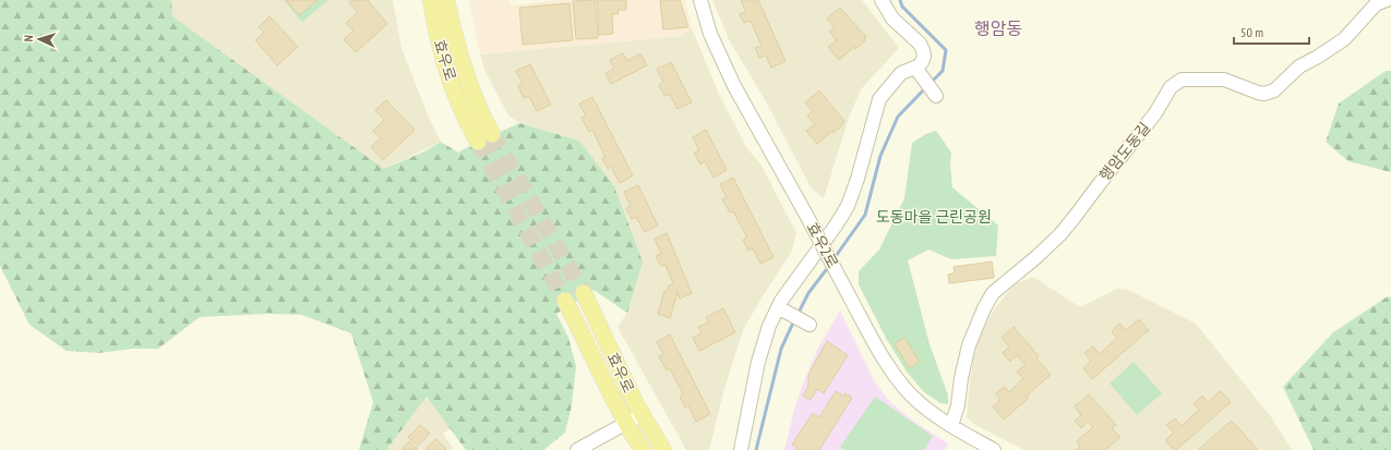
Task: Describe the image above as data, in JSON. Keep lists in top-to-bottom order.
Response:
{
  "streets": {
    "main road": ["효우로"],
    "street": ["행암도동길", "효우2로"]
  },
  "crossings": [
    ["행암도동길", "효우2로"]
  ],
  "districts": ["행암동"],
  "parks": ["도동마을 근린공원"],
  "scale_bar": "50 m",
  "north": "left"
}
